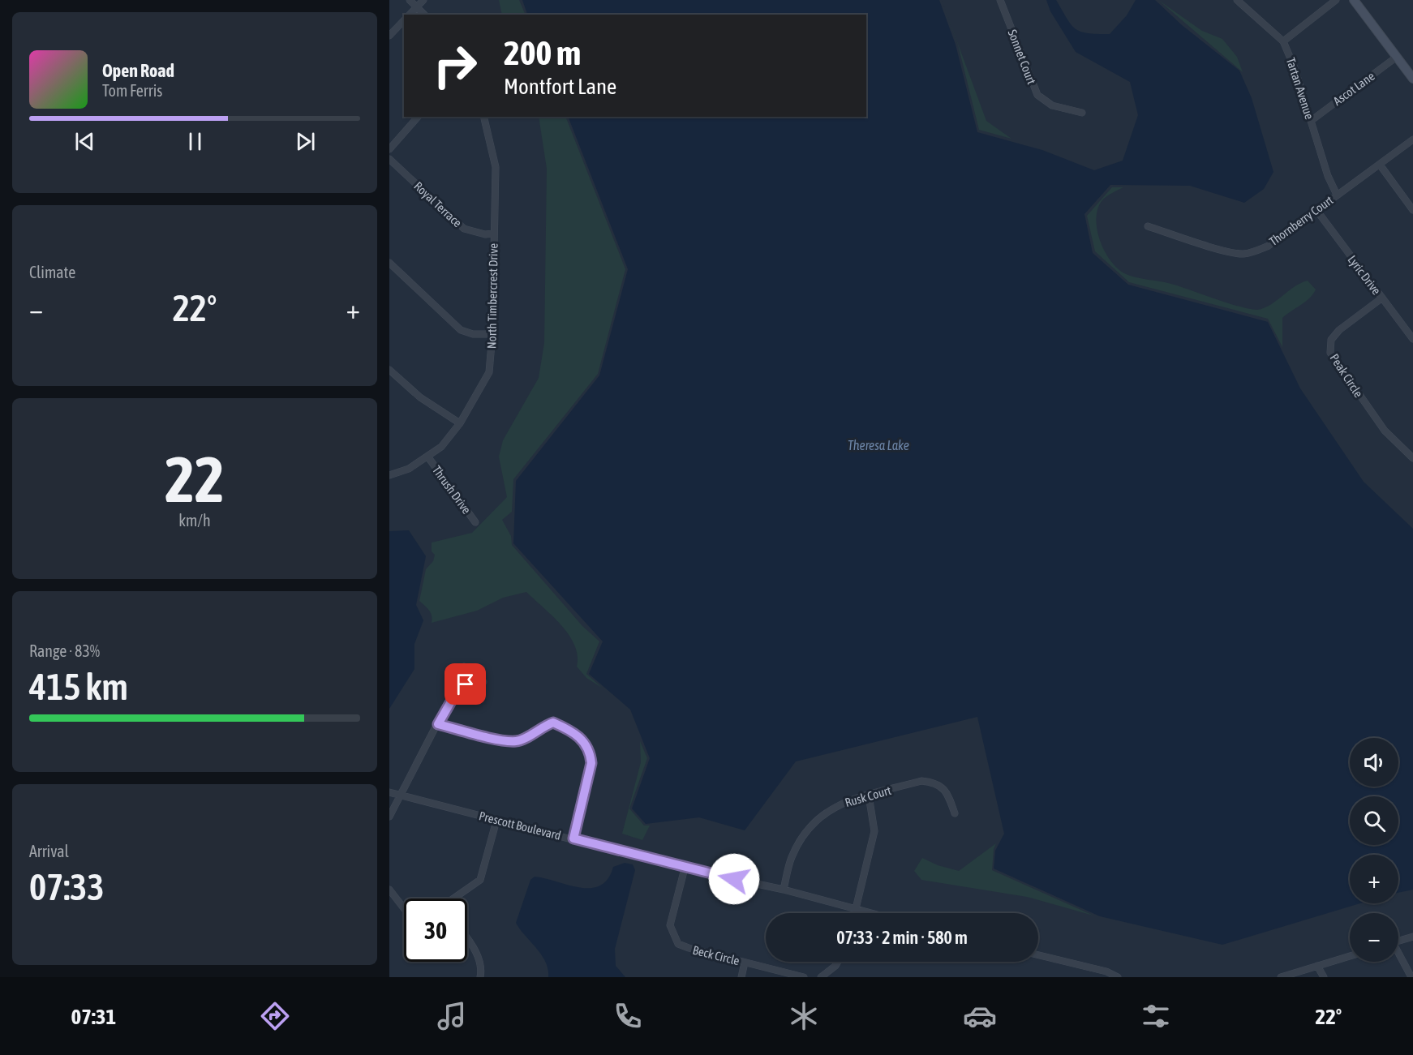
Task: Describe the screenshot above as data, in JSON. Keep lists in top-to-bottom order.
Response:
{
  "streets": {
    "street": [
      "Sonnet Court",
      "Tartan Avenue",
      "Ascot Lane",
      "Royal Terrace",
      "Thornberry Court",
      "Lyric Drive",
      "North Timbercrest Drive",
      "Peak Circle",
      "Thrush Drive",
      "Rusk Court",
      "Prescott Boulevard",
      "Beck Circle"
    ]
  },
  "crossings": [
    ["Tartan Avenue", "Ascot Lane"],
    ["Tartan Avenue", "Thornberry Court"],
    ["Royal Terrace", "North Timbercrest Drive"],
    ["Thornberry Court", "Lyric Drive"],
    ["Lyric Drive", "Peak Circle"],
    ["North Timbercrest Drive", "Thrush Drive"],
    ["Rusk Court", "Prescott Boulevard"],
    ["Prescott Boulevard", "Beck Circle"]
  ],
  "water": ["Theresa Lake"],
  "page": {
    "turn": ["200 m", "Montfort Lane"],
    "song": ["Open Road", "Tom Ferris"],
    "tile": [
      "Climate",
      ["22", "km/h"],
      ["Range · 83%", "415 km"],
      ["Arrival", "07:33"]
    ],
    "heat": ["−", "22°", "+"],
    "map_buttons": ["+", "−"],
    "limit": "30",
    "trip": "07:33 · 2 min · 580 m",
    "tabs": ["07:31", "22°"]
  }
}
